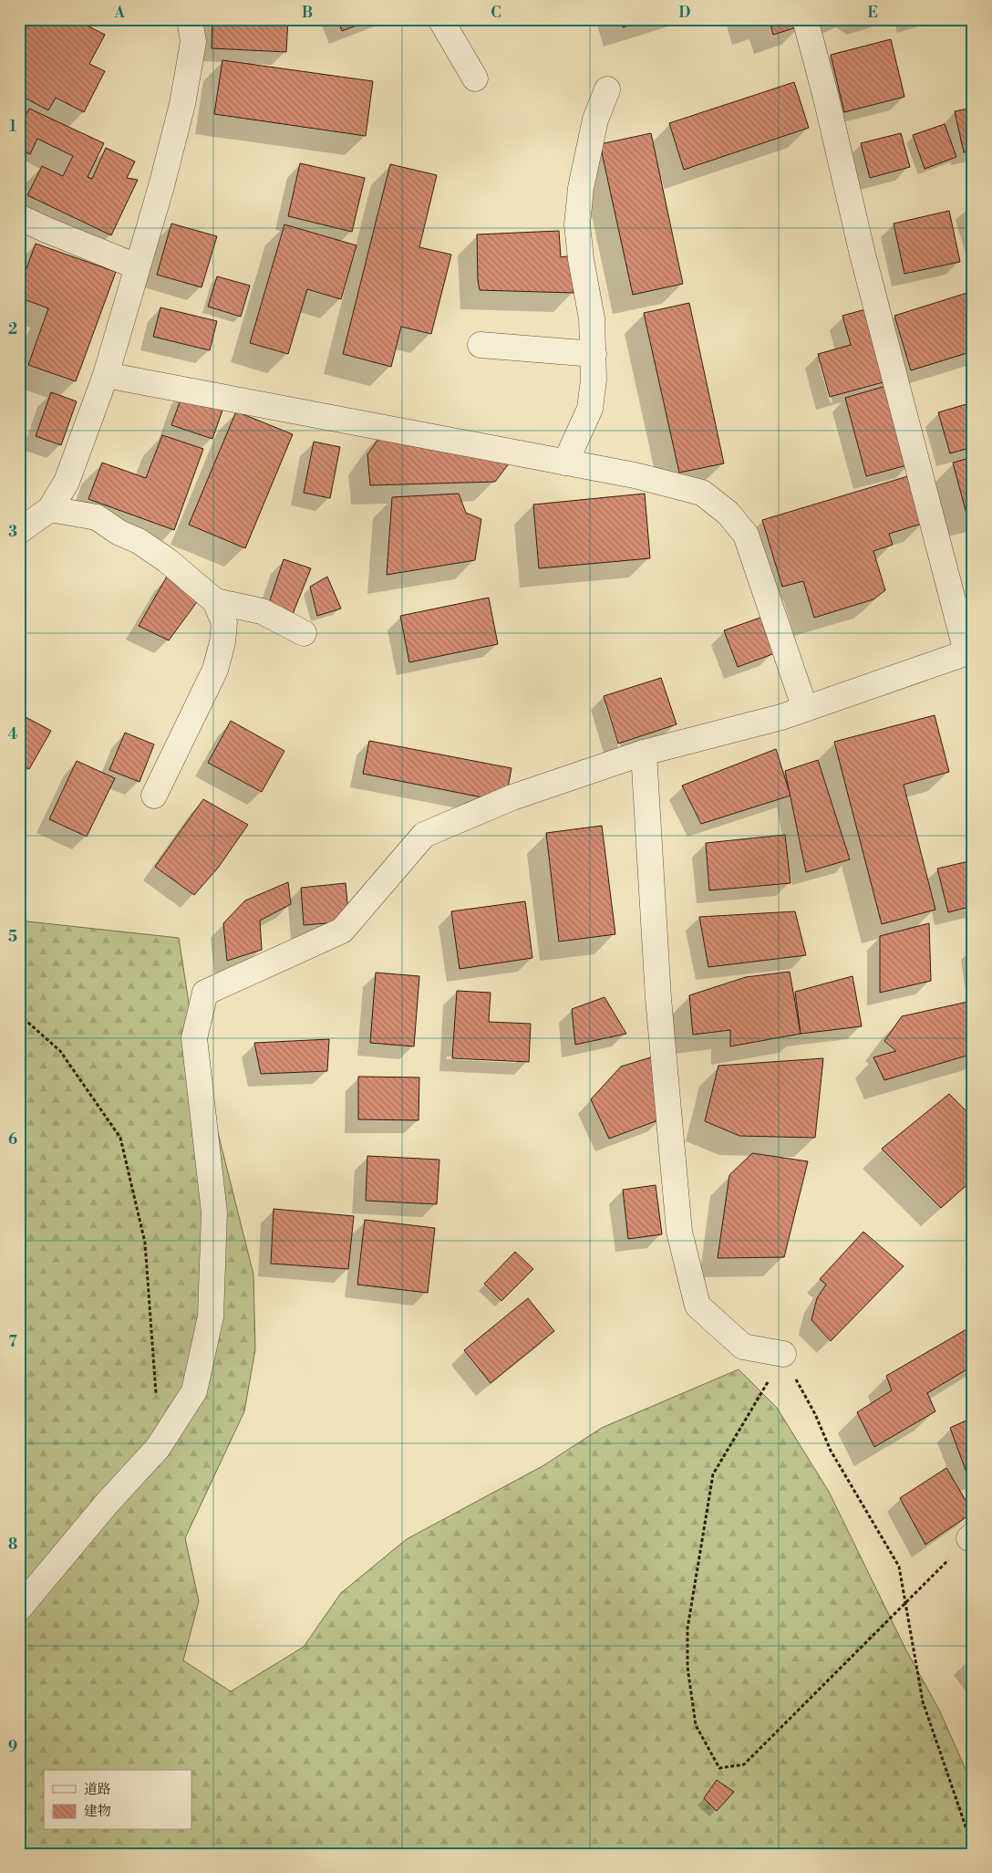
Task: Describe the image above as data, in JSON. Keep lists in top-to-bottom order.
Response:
{
  "legend": ["道路", "建物"],
  "grid": {
    "columns": [
      "A",
      "B",
      "C",
      "D",
      "E"
    ],
    "rows": [
      "1",
      "2",
      "3",
      "4",
      "5",
      "6",
      "7",
      "8",
      "9"
    ]
  }
}
